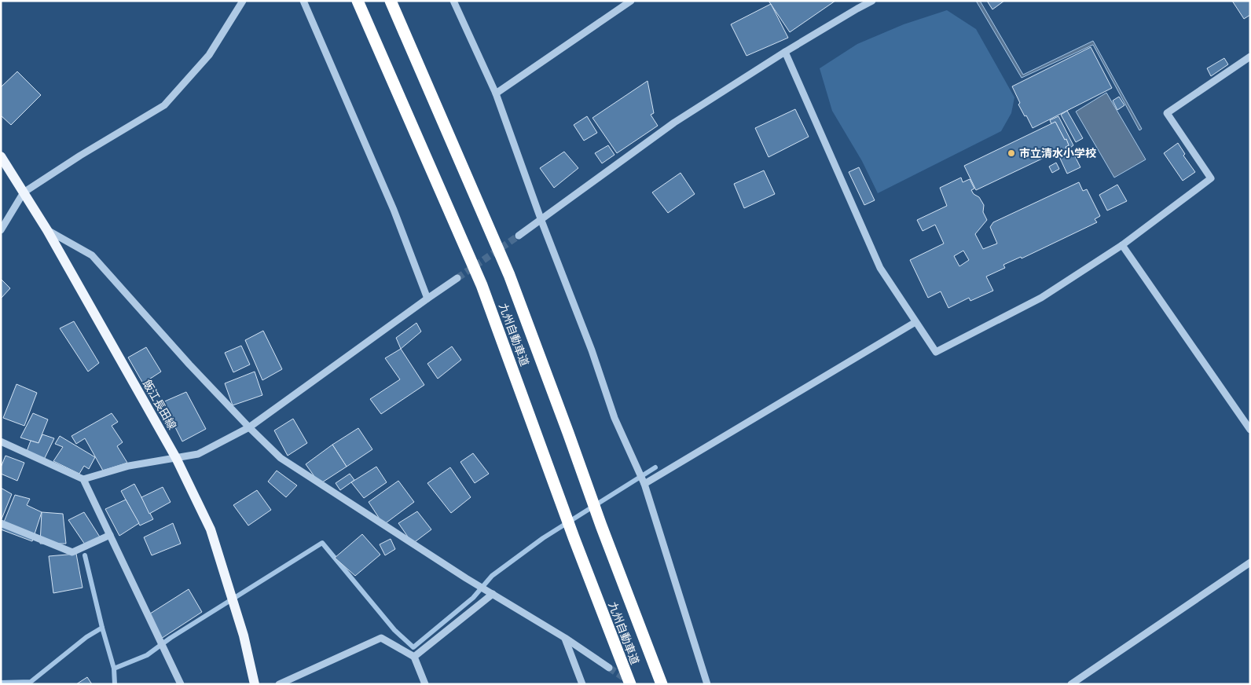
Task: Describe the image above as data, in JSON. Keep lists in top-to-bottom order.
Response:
{
  "streets": {
    "highway": ["九州自動車道"],
    "main road": ["飯江長田線"]
  },
  "places": ["市立清水小学校"]
}
